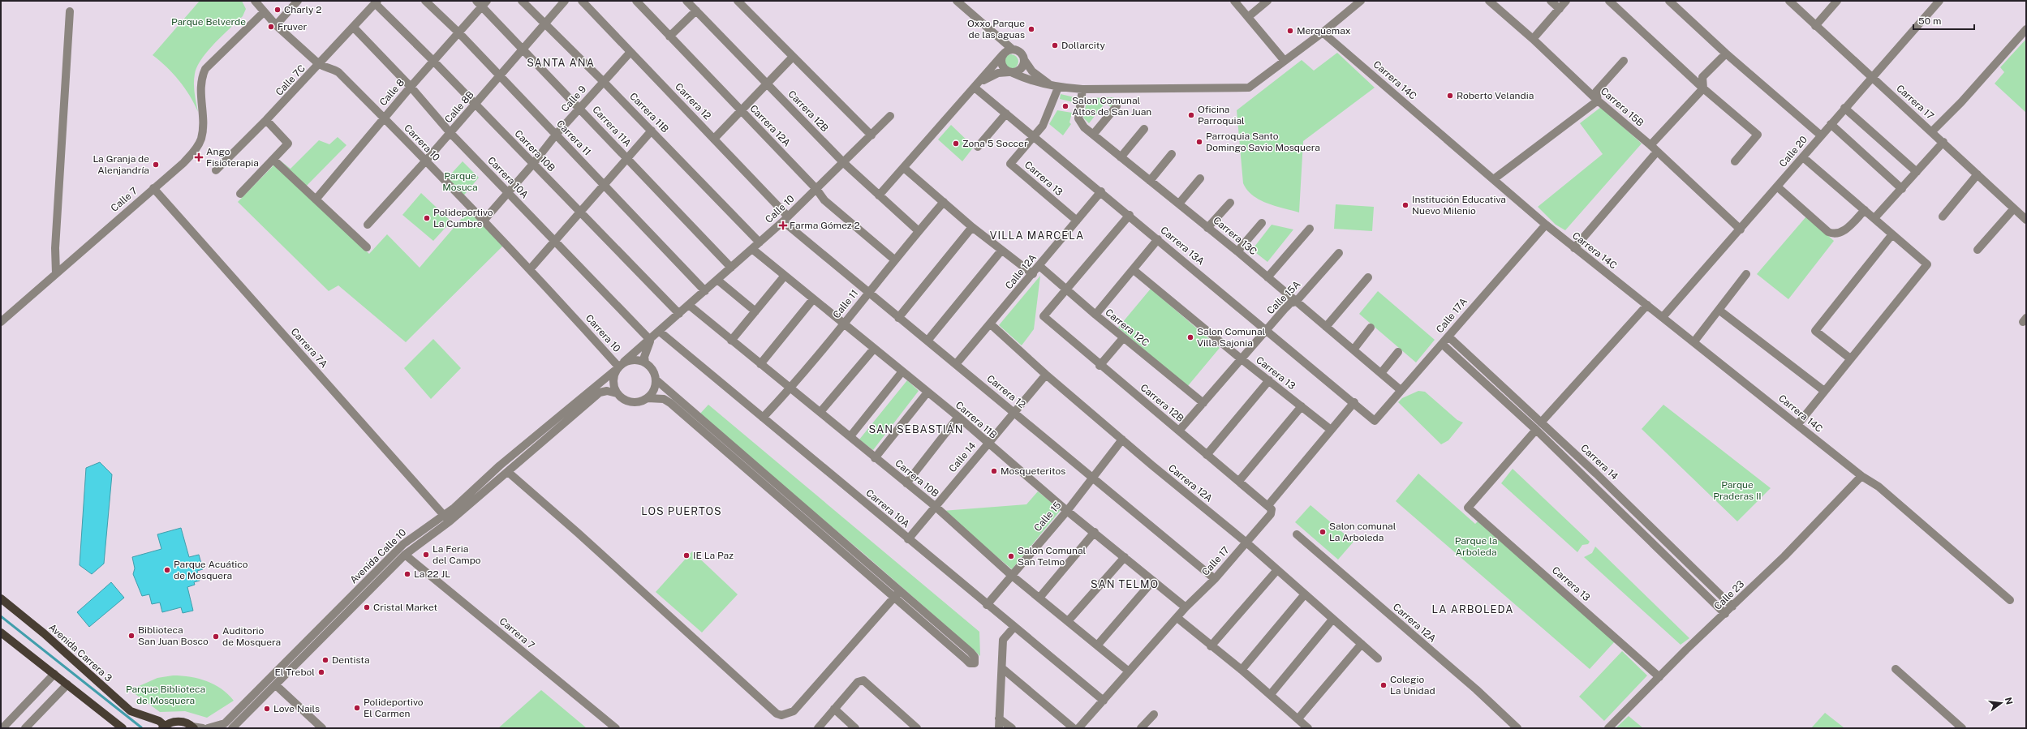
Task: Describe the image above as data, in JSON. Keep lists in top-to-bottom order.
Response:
{
  "streets": {
    "main road": ["Avenida Carrera 3"],
    "street": [
      "Calle 7C",
      "Carrera 14C",
      "Calle 8",
      "Calle 9",
      "Carrera 12",
      "Carrera 17",
      "Calle 8B",
      "Carrera 15B",
      "Carrera 12B",
      "Carrera 11B",
      "Carrera 12A",
      "Carrera 11A",
      "Carrera 11",
      "Carrera 10",
      "Carrera 10B",
      "Calle 20",
      "Carrera 10A",
      "Carrera 13",
      "Calle 7",
      "Calle 10",
      "Carrera 13C",
      "Carrera 13A",
      "Calle 12A",
      "Calle 15A",
      "Calle 11",
      "Calle 17A",
      "Carrera 12C",
      "Carrera 7A",
      "Calle 14",
      "Carrera 14",
      "Calle 15",
      "Avenida Calle 10",
      "Calle 17",
      "Calle 23",
      "Carrera 7"
    ]
  },
  "crossings": [
    ["Calle 7C", "Carrera 10"],
    ["Calle 7C", "Carrera 10B"],
    ["Calle 7C", "Carrera 10A"],
    ["Carrera 14C", "Calle 20"],
    ["Carrera 14C", "Calle 17A"],
    ["Carrera 14C", "Calle 23"],
    ["Calle 8", "Carrera 11A"],
    ["Calle 8", "Carrera 11"],
    ["Calle 8", "Carrera 10"],
    ["Calle 8", "Carrera 10B"],
    ["Calle 8", "Carrera 10A"],
    ["Calle 9", "Carrera 12"],
    ["Calle 9", "Carrera 11B"],
    ["Calle 9", "Carrera 11A"],
    ["Calle 9", "Carrera 11"],
    ["Calle 9", "Carrera 10"],
    ["Calle 9", "Carrera 10B"],
    ["Calle 9", "Carrera 10A"],
    ["Carrera 12", "Calle 10"],
    ["Carrera 12", "Calle 12A"],
    ["Carrera 12", "Calle 11"],
    ["Carrera 12", "Calle 14"],
    ["Carrera 12", "Calle 15"],
    ["Carrera 12", "Calle 17"],
    ["Carrera 17", "Calle 20"],
    ["Calle 8B", "Carrera 11B"],
    ["Calle 8B", "Carrera 11A"],
    ["Calle 8B", "Carrera 11"],
    ["Calle 8B", "Carrera 10"],
    ["Calle 8B", "Carrera 10B"],
    ["Calle 8B", "Carrera 10A"],
    ["Carrera 15B", "Calle 20"],
    ["Carrera 12B", "Calle 10"],
    ["Carrera 12B", "Calle 15A"],
    ["Carrera 12B", "Calle 11"],
    ["Carrera 12B", "Carrera 12C"],
    ["Carrera 12B", "Calle 17"],
    ["Carrera 11B", "Calle 10"],
    ["Carrera 11B", "Calle 11"],
    ["Carrera 11B", "Calle 14"],
    ["Carrera 11B", "Calle 15"],
    ["Carrera 11B", "Calle 17"],
    ["Carrera 12A", "Calle 10"],
    ["Carrera 12A", "Calle 12A"],
    ["Carrera 12A", "Calle 11"],
    ["Carrera 12A", "Calle 14"],
    ["Carrera 12A", "Calle 15"],
    ["Carrera 12A", "Calle 17"],
    ["Carrera 11A", "Calle 10"],
    ["Carrera 11", "Calle 10"],
    ["Carrera 10", "Calle 7"],
    ["Carrera 10", "Avenida Calle 10"],
    ["Carrera 10B", "Calle 10"],
    ["Carrera 10B", "Calle 11"],
    ["Carrera 10B", "Calle 14"],
    ["Carrera 10B", "Calle 15"],
    ["Carrera 10B", "Avenida Calle 10"],
    ["Carrera 10B", "Calle 17"],
    ["Carrera 10A", "Calle 11"],
    ["Carrera 10A", "Calle 14"],
    ["Carrera 10A", "Calle 15"],
    ["Carrera 10A", "Avenida Calle 10"],
    ["Carrera 10A", "Calle 17"],
    ["Carrera 13", "Carrera 13A"],
    ["Carrera 13", "Calle 12A"],
    ["Carrera 13", "Calle 15A"],
    ["Carrera 13", "Carrera 14"],
    ["Carrera 13", "Calle 23"],
    ["Calle 7", "Carrera 7A"],
    ["Calle 10", "Avenida Calle 10"],
    ["Carrera 13C", "Calle 15A"],
    ["Carrera 13C", "Calle 17A"],
    ["Carrera 13A", "Calle 12A"],
    ["Carrera 13A", "Calle 15A"],
    ["Carrera 13A", "Calle 17A"],
    ["Calle 12A", "Carrera 12C"],
    ["Calle 15A", "Carrera 12C"],
    ["Calle 17A", "Carrera 14"],
    ["Carrera 7A", "Avenida Calle 10"],
    ["Carrera 14", "Calle 23"],
    ["Avenida Calle 10", "Carrera 7"]
  ],
  "districts": [
    "SANTA ANA",
    "VILLA MARCELA",
    "SAN SEBASTIÁN",
    "LOS PUERTOS",
    "SAN TELMO",
    "LA ARBOLEDA"
  ],
  "parks": [
    "Parque Belverde",
    "Parque Mosuca",
    "Parque Praderas II",
    "Parque la Arboleda",
    "Parque Biblioteca de Mosquera"
  ],
  "places": {
    "other": [
      "Charly 2",
      "Fruver",
      "Oxxo Parque de las aguas",
      "Merquemax",
      "Dollarcity",
      "Roberto Velandia",
      "Salon Comunal Altos de San Juan",
      "Oficina Parroquial",
      "Parroquia Santo Domingo Savio Mosquera",
      "Zona 5 Soccer",
      "La Granja de Alenjandría",
      "Institución Educativa Nuevo Milenio",
      "Polideportivo La Cumbre",
      "Salon Comunal Villa Sajonia",
      "Mosqueteritos",
      "Salon comunal La Arboleda",
      "La Feria del Campo",
      "IE La Paz",
      "Salon Comunal San Telmo",
      "Parque Acuático de Mosquera",
      "La 22 JL",
      "Cristal Market",
      "Biblioteca San Juan Bosco",
      "Auditorio de Mosquera",
      "Dentista",
      "El Trebol",
      "Colegio La Unidad",
      "Polideportivo El Carmen",
      "Love Nails"
    ],
    "health": ["Ango Fisioterapia", "Farma Gómez 2"]
  },
  "scale_bar": "50 m",
  "north": "right"
}
